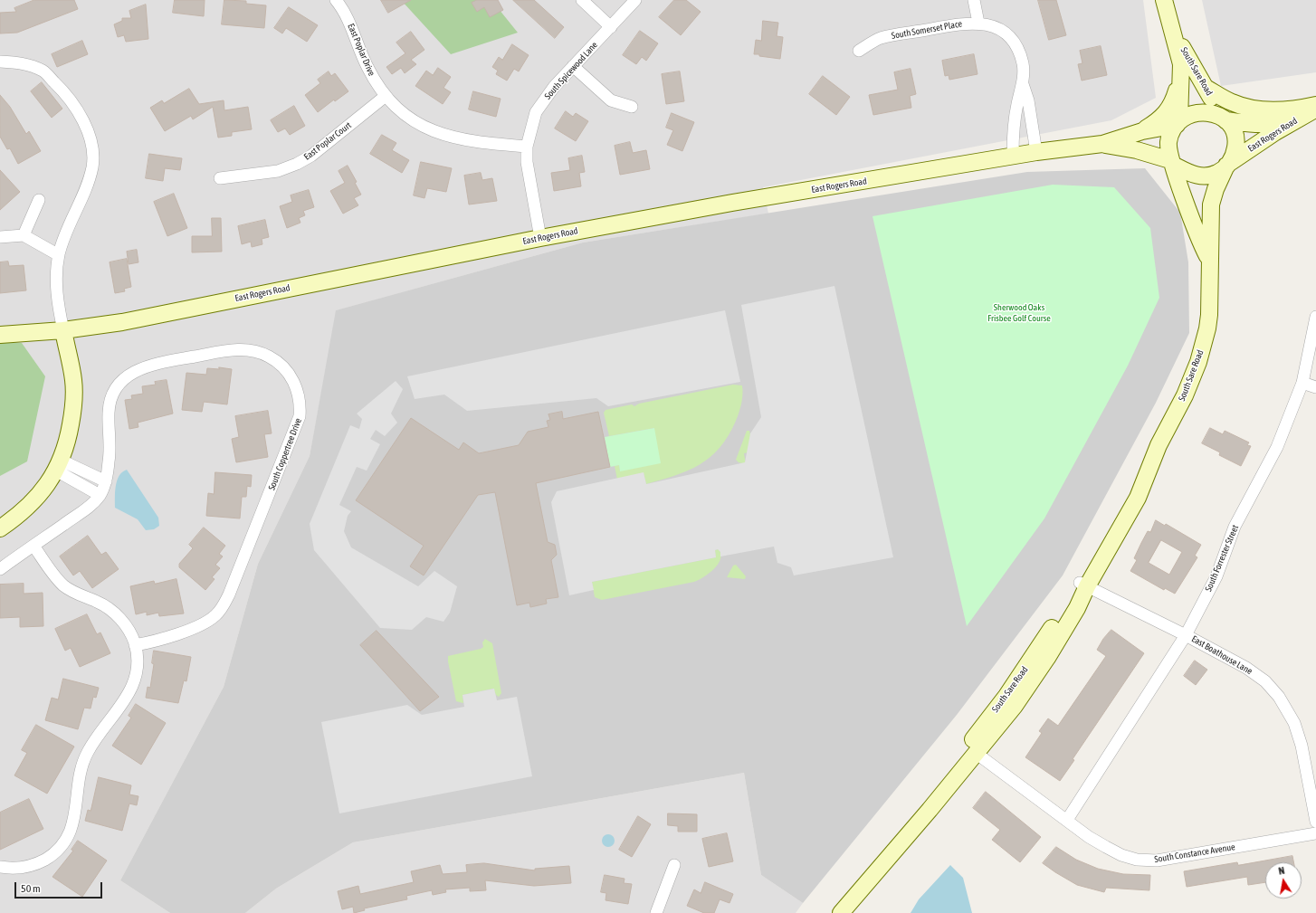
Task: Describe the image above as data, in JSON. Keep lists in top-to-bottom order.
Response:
{
  "streets": {
    "main road": ["South Sare Road", "East Rogers Road"],
    "street": [
      "South Somerset Place",
      "East Poplar Drive",
      "South Spicewood Lane",
      "East Poplar Court",
      "South Coppertree Drive",
      "South Forrester Street",
      "East Boathouse Lane",
      "South Constance Avenue"
    ]
  },
  "crossings": [
    ["South Somerset Place", "East Rogers Road"],
    ["East Poplar Drive", "South Spicewood Lane"],
    ["East Poplar Drive", "East Poplar Court"],
    ["South Spicewood Lane", "East Rogers Road"],
    ["South Sare Road", "East Rogers Road"],
    ["South Sare Road", "East Boathouse Lane"],
    ["South Sare Road", "South Constance Avenue"],
    ["South Forrester Street", "East Boathouse Lane"],
    ["South Forrester Street", "South Constance Avenue"]
  ],
  "parks": ["Sherwood Oaks Frisbee Golf Course"],
  "scale_bar": "50 m",
  "north": "top"
}
